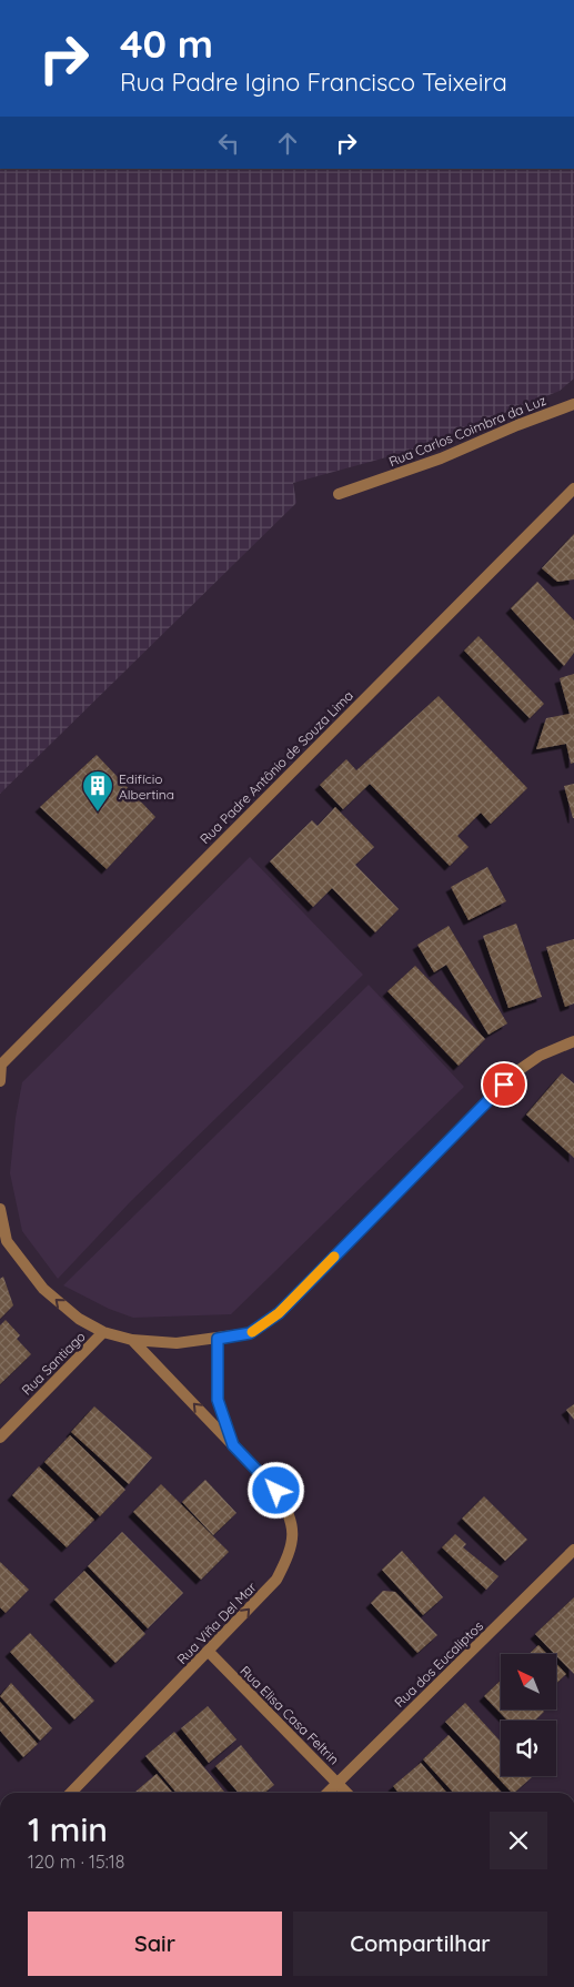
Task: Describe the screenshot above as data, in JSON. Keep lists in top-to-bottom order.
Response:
{
  "streets": {
    "street": [
      "Rua Carlos Coimbra da Luz",
      "Rua Padre Antônio de Souza Lima",
      "Rua Santiago",
      "Rua Viña Del Mar",
      "Rua dos Eucaliptos",
      "Rua Elisa Casa Feltrin"
    ]
  },
  "crossings": [
    ["Rua Viña Del Mar", "Rua Elisa Casa Feltrin"],
    ["Rua dos Eucaliptos", "Rua Elisa Casa Feltrin"]
  ],
  "places": {
    "building": ["Edifício Albertina"]
  },
  "north": "top left",
  "page": {
    "turn": ["40 m", "Rua Padre Igino Francisco Teixeira"],
    "heading": ["1 min", "120 m · 15:18"],
    "buttons": ["Sair", "Compartilhar"]
  }
}
